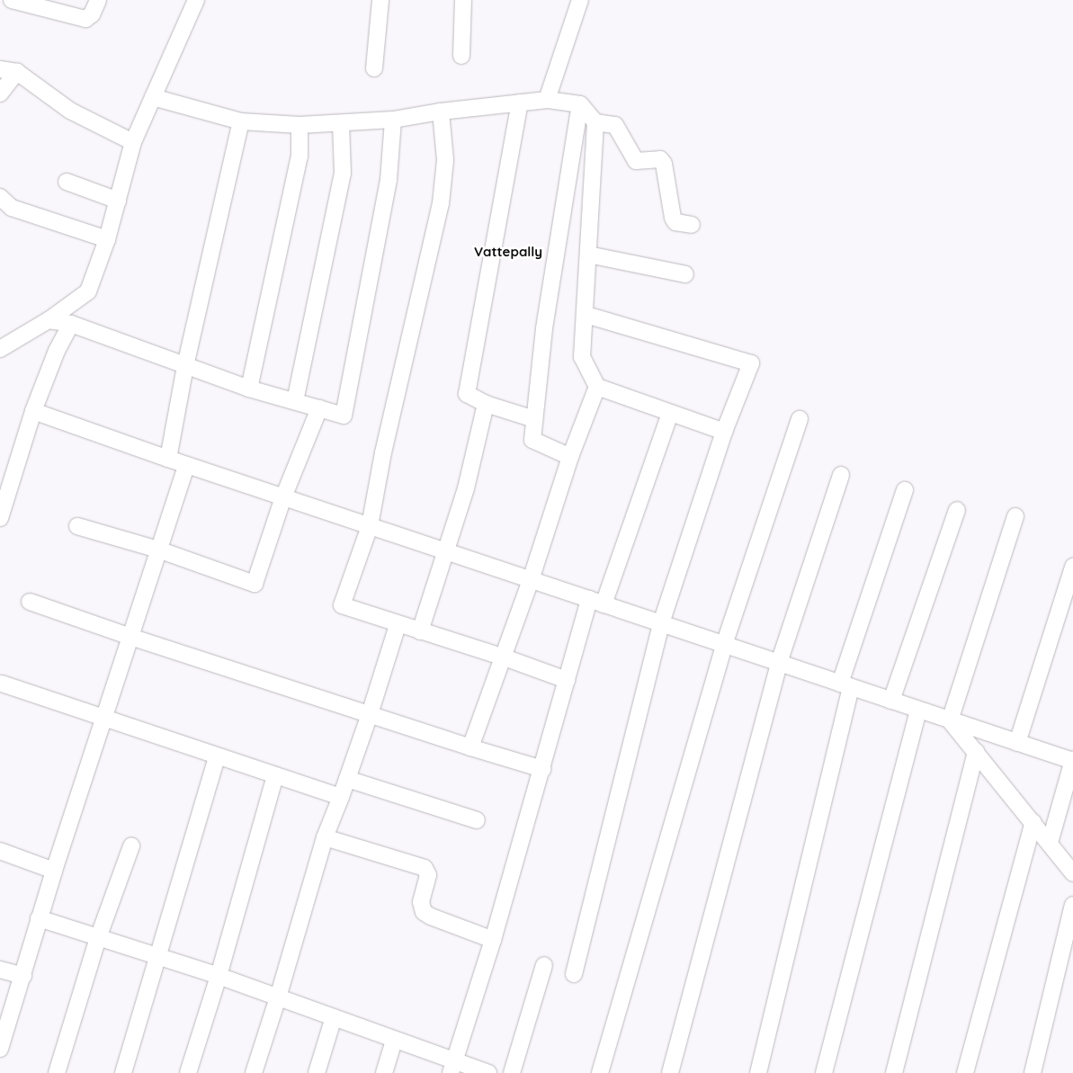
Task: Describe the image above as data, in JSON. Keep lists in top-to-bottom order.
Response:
{
  "districts": ["Vattepally"]
}
